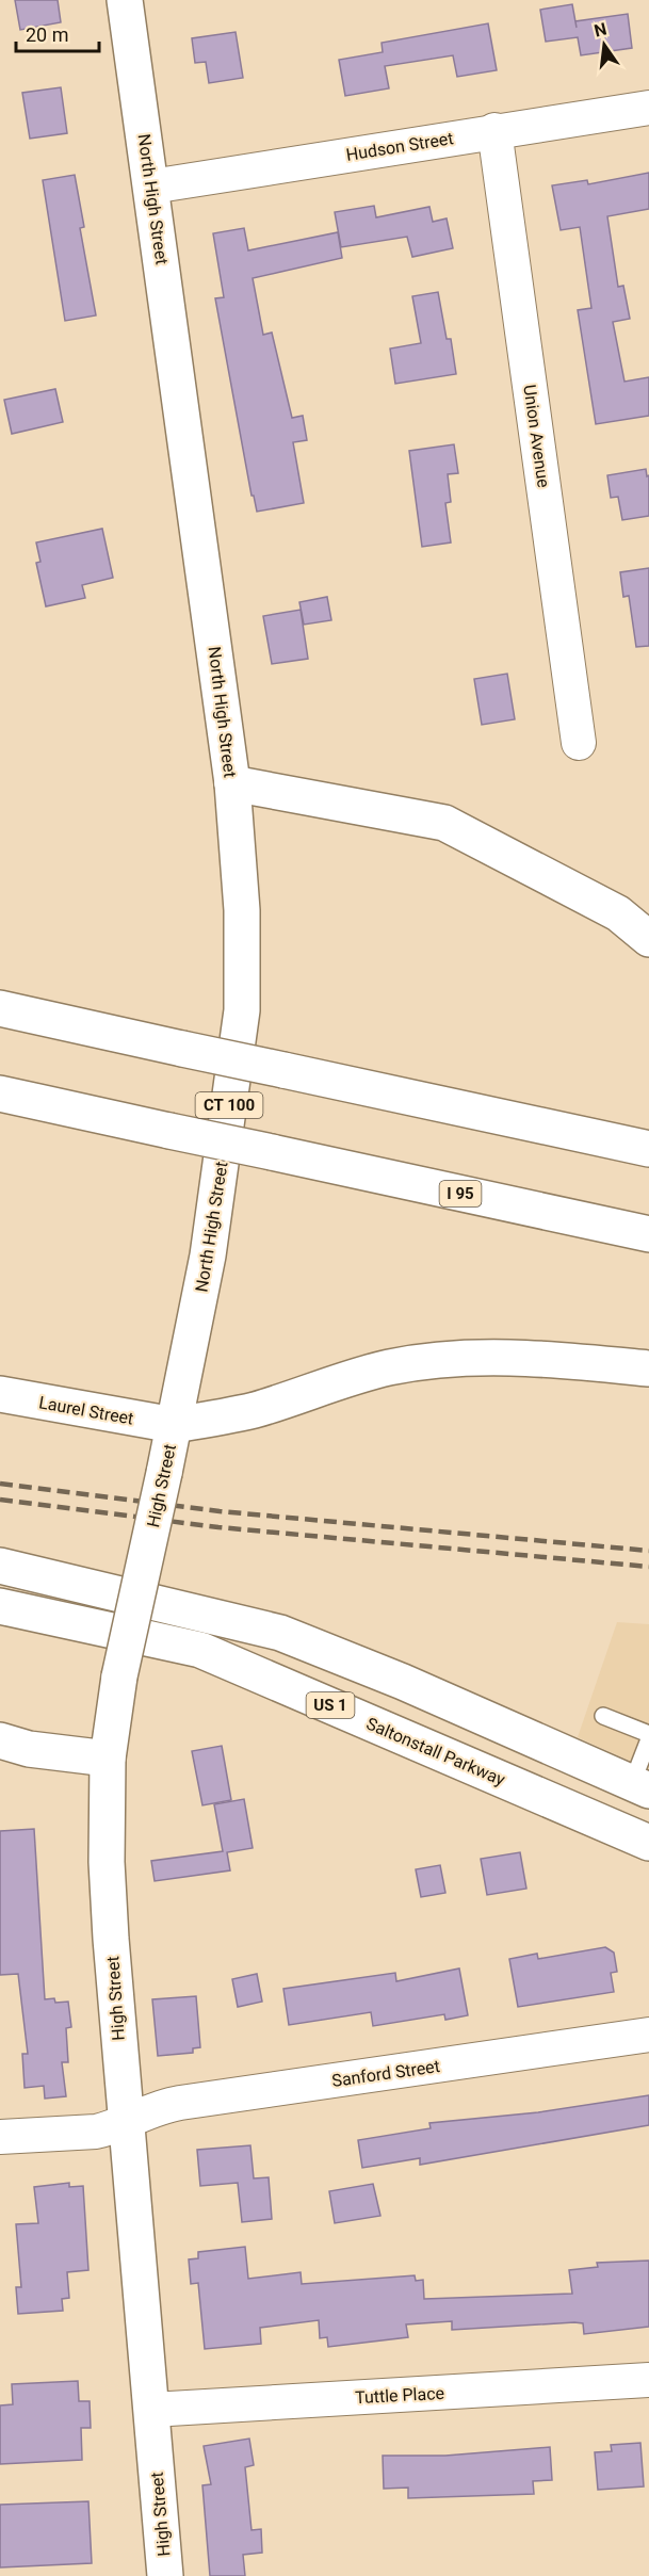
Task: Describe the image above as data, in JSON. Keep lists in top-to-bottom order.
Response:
{
  "streets": {
    "main road": [
      "North High Street",
      "CT 100",
      "I 95",
      "Laurel Street",
      "High Street",
      "US 1",
      "Saltonstall Parkway"
    ],
    "street": [
      "Hudson Street",
      "Union Avenue",
      "Sanford Street",
      "Tuttle Place"
    ]
  },
  "crossings": [
    ["Hudson Street", "North High Street"],
    ["Hudson Street", "Union Avenue"],
    ["North High Street", "Laurel Street"],
    ["North High Street", "High Street"],
    ["Laurel Street", "High Street"],
    ["High Street", "Sanford Street"],
    ["High Street", "Tuttle Place"]
  ],
  "scale_bar": "20 m",
  "north": "top"
}
